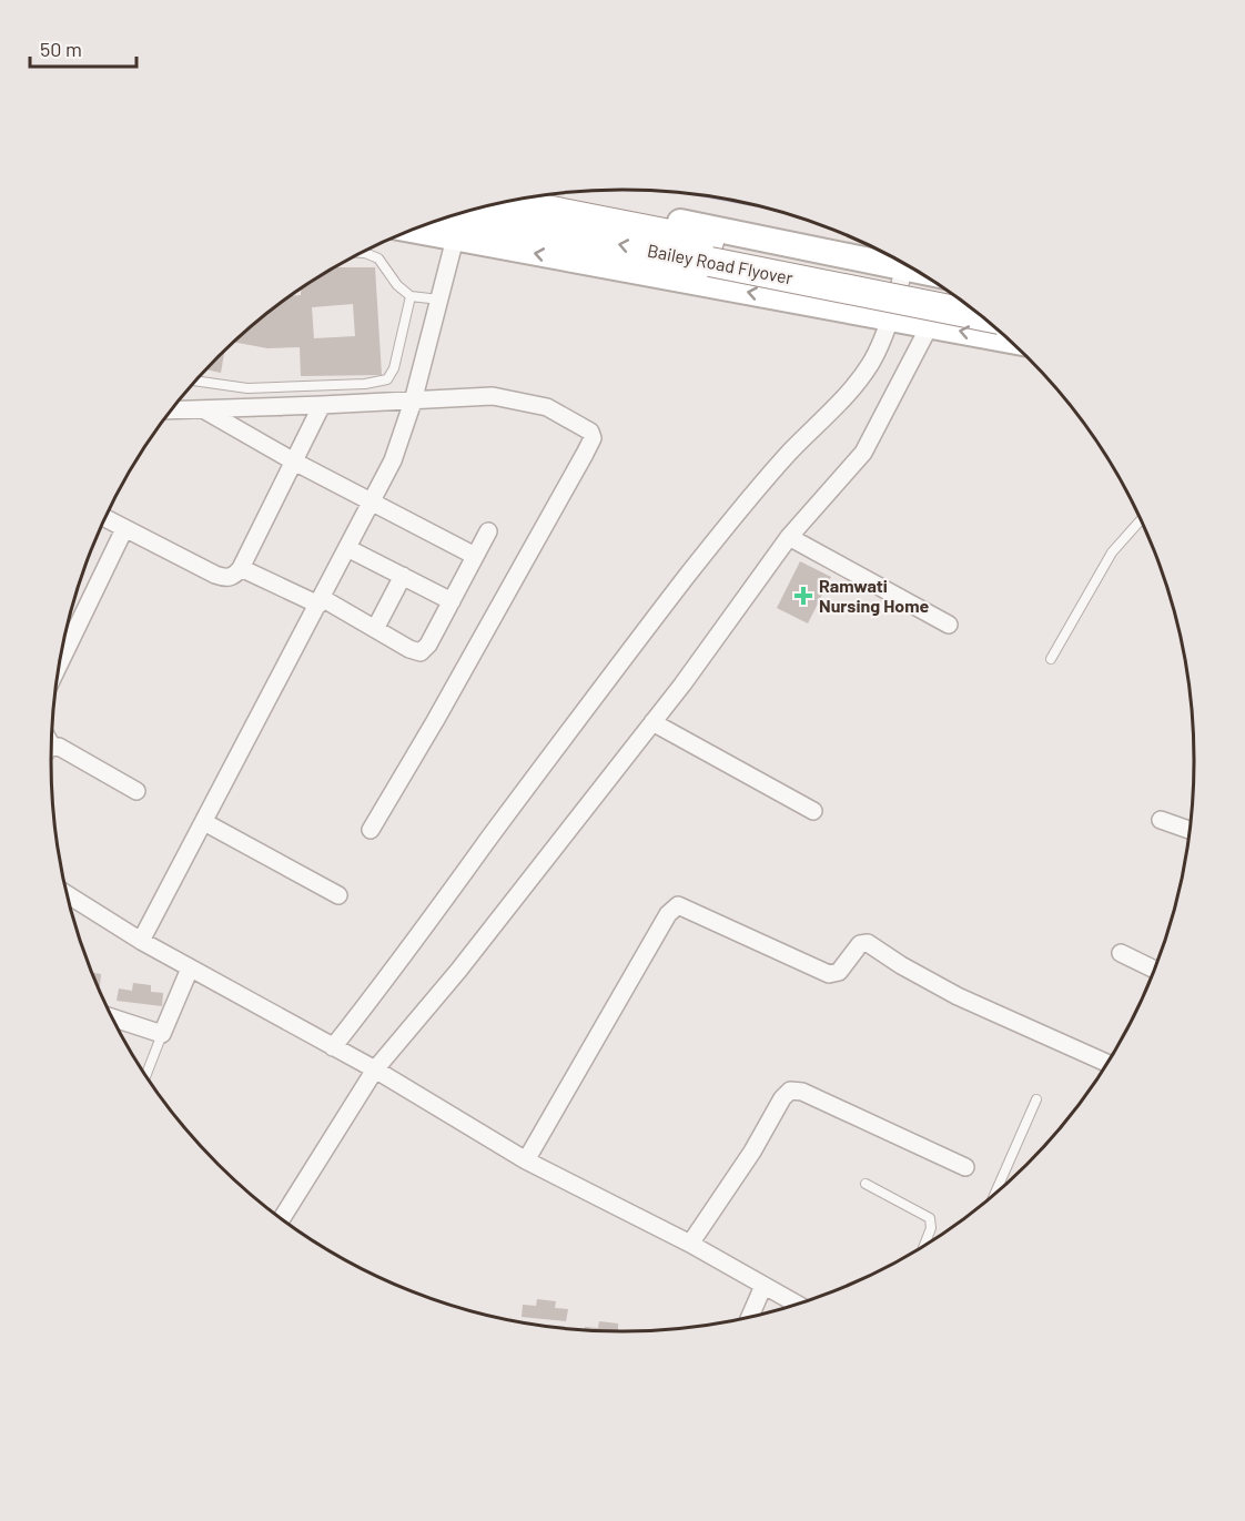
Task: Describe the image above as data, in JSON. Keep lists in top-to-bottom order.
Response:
{
  "streets": {
    "highway": ["Bailey Road Flyover"]
  },
  "places": {
    "health": ["Ramwati Nursing Home"]
  },
  "scale_bar": "50 m"
}
